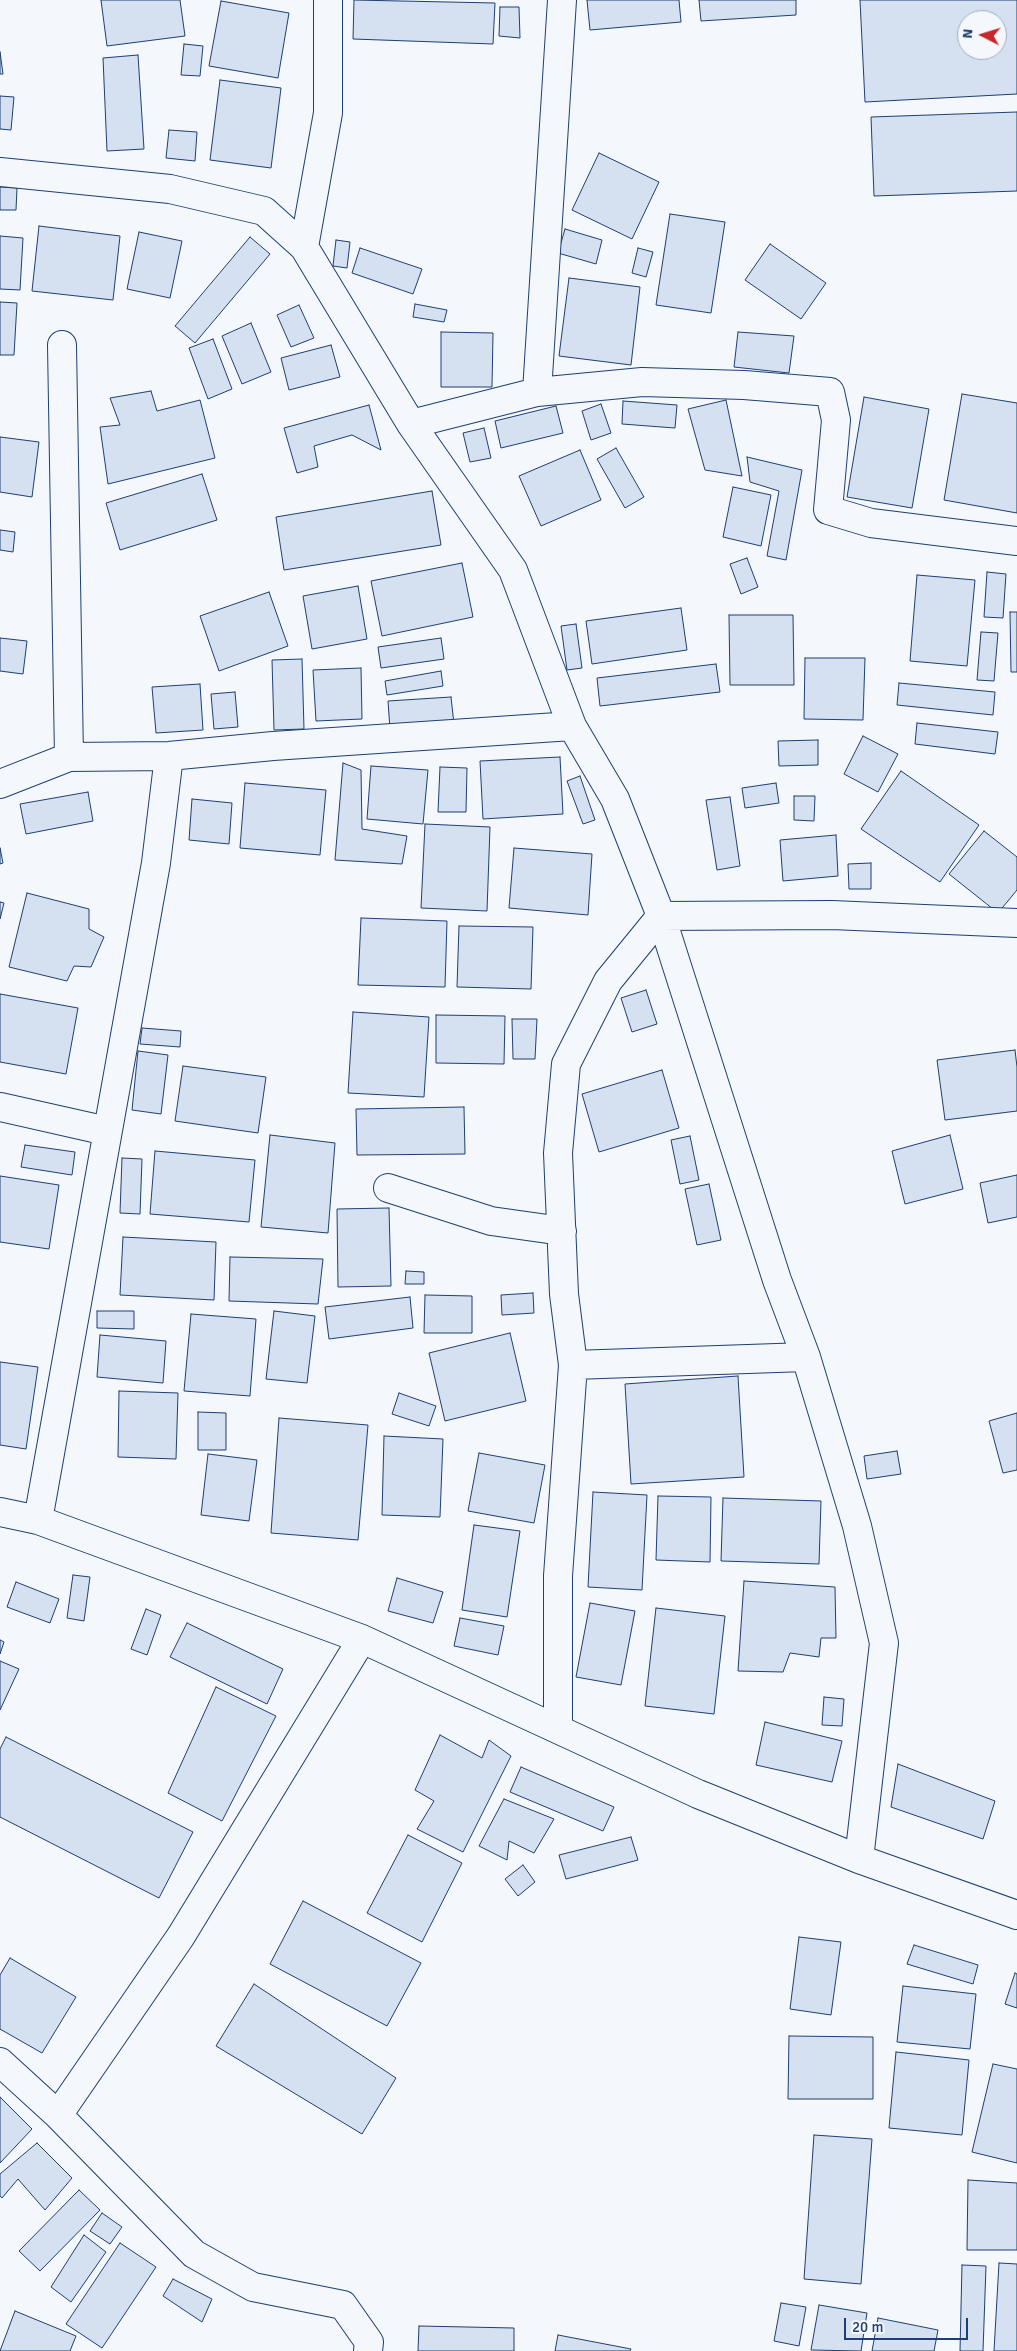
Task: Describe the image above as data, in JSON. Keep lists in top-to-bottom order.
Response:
{
  "scale_bar": "20 m",
  "north": "left"
}
